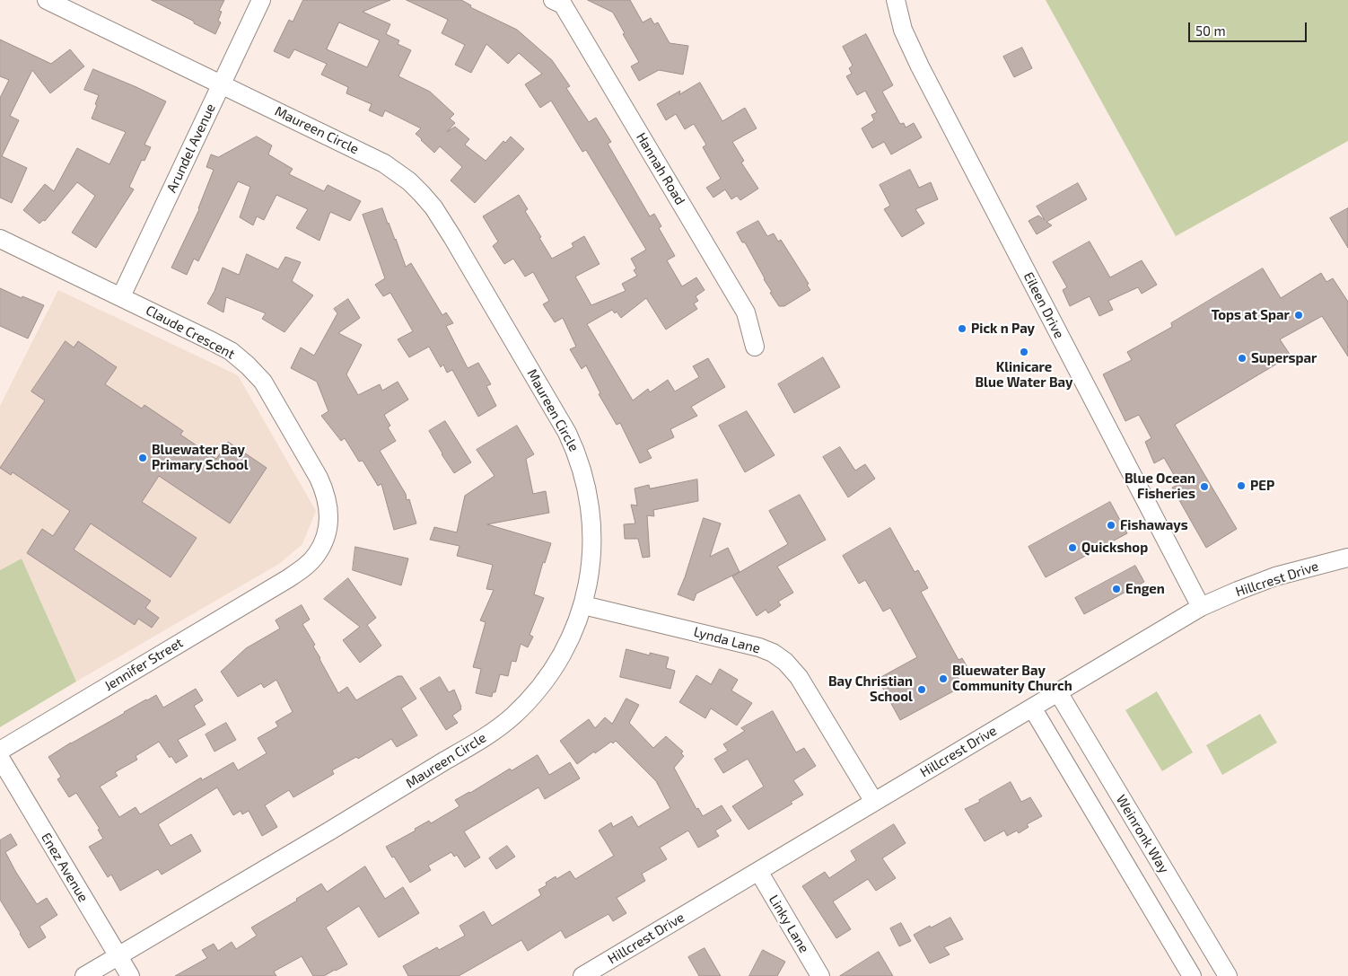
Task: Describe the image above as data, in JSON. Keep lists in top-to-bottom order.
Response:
{
  "streets": {
    "street": [
      "Maureen Circle",
      "Arundel Avenue",
      "Hannah Road",
      "Eileen Drive",
      "Claude Crescent",
      "Hillcrest Drive",
      "Lynda Lane",
      "Jennifer Street",
      "Weinronk Way",
      "Enez Avenue",
      "Linky Lane"
    ]
  },
  "crossings": [
    ["Maureen Circle", "Arundel Avenue"],
    ["Maureen Circle", "Lynda Lane"],
    ["Maureen Circle", "Enez Avenue"],
    ["Arundel Avenue", "Claude Crescent"],
    ["Eileen Drive", "Hillcrest Drive"],
    ["Claude Crescent", "Jennifer Street"],
    ["Hillcrest Drive", "Lynda Lane"],
    ["Hillcrest Drive", "Weinronk Way"],
    ["Hillcrest Drive", "Linky Lane"]
  ],
  "places": [
    "Tops at Spar",
    "Pick n Pay",
    "Klinicare Blue Water Bay",
    "Superspar",
    "Bluewater Bay Primary School",
    "PEP",
    "Blue Ocean Fisheries",
    "Fishaways",
    "Quickshop",
    "Engen",
    "Bluewater Bay Community Church",
    "Bay Christian School"
  ],
  "scale_bar": "50 m"
}
